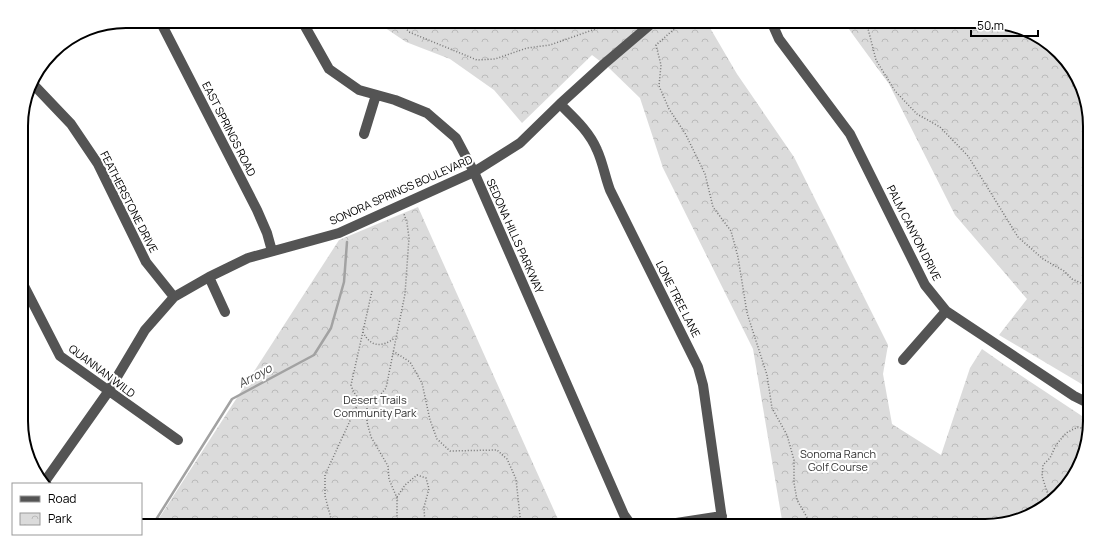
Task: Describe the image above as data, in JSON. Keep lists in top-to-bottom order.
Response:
{
  "streets": {
    "street": [
      "EAST SPRINGS ROAD",
      "SONORA SPRINGS BOULEVARD",
      "FEATHERSTONE DRIVE",
      "PALM CANYON DRIVE",
      "SEDONA HILLS PARKWAY",
      "LONE TREE LANE",
      "QUANNAN WILD"
    ]
  },
  "crossings": [
    ["EAST SPRINGS ROAD", "SONORA SPRINGS BOULEVARD"],
    ["SONORA SPRINGS BOULEVARD", "FEATHERSTONE DRIVE"],
    ["SONORA SPRINGS BOULEVARD", "SEDONA HILLS PARKWAY"],
    ["SONORA SPRINGS BOULEVARD", "LONE TREE LANE"],
    ["SONORA SPRINGS BOULEVARD", "QUANNAN WILD"]
  ],
  "water": ["Arroyo"],
  "parks": ["Desert Trails Community Park", "Sonoma Ranch Golf Course"],
  "legend": ["Road", "Park"],
  "scale_bar": "50 m"
}
